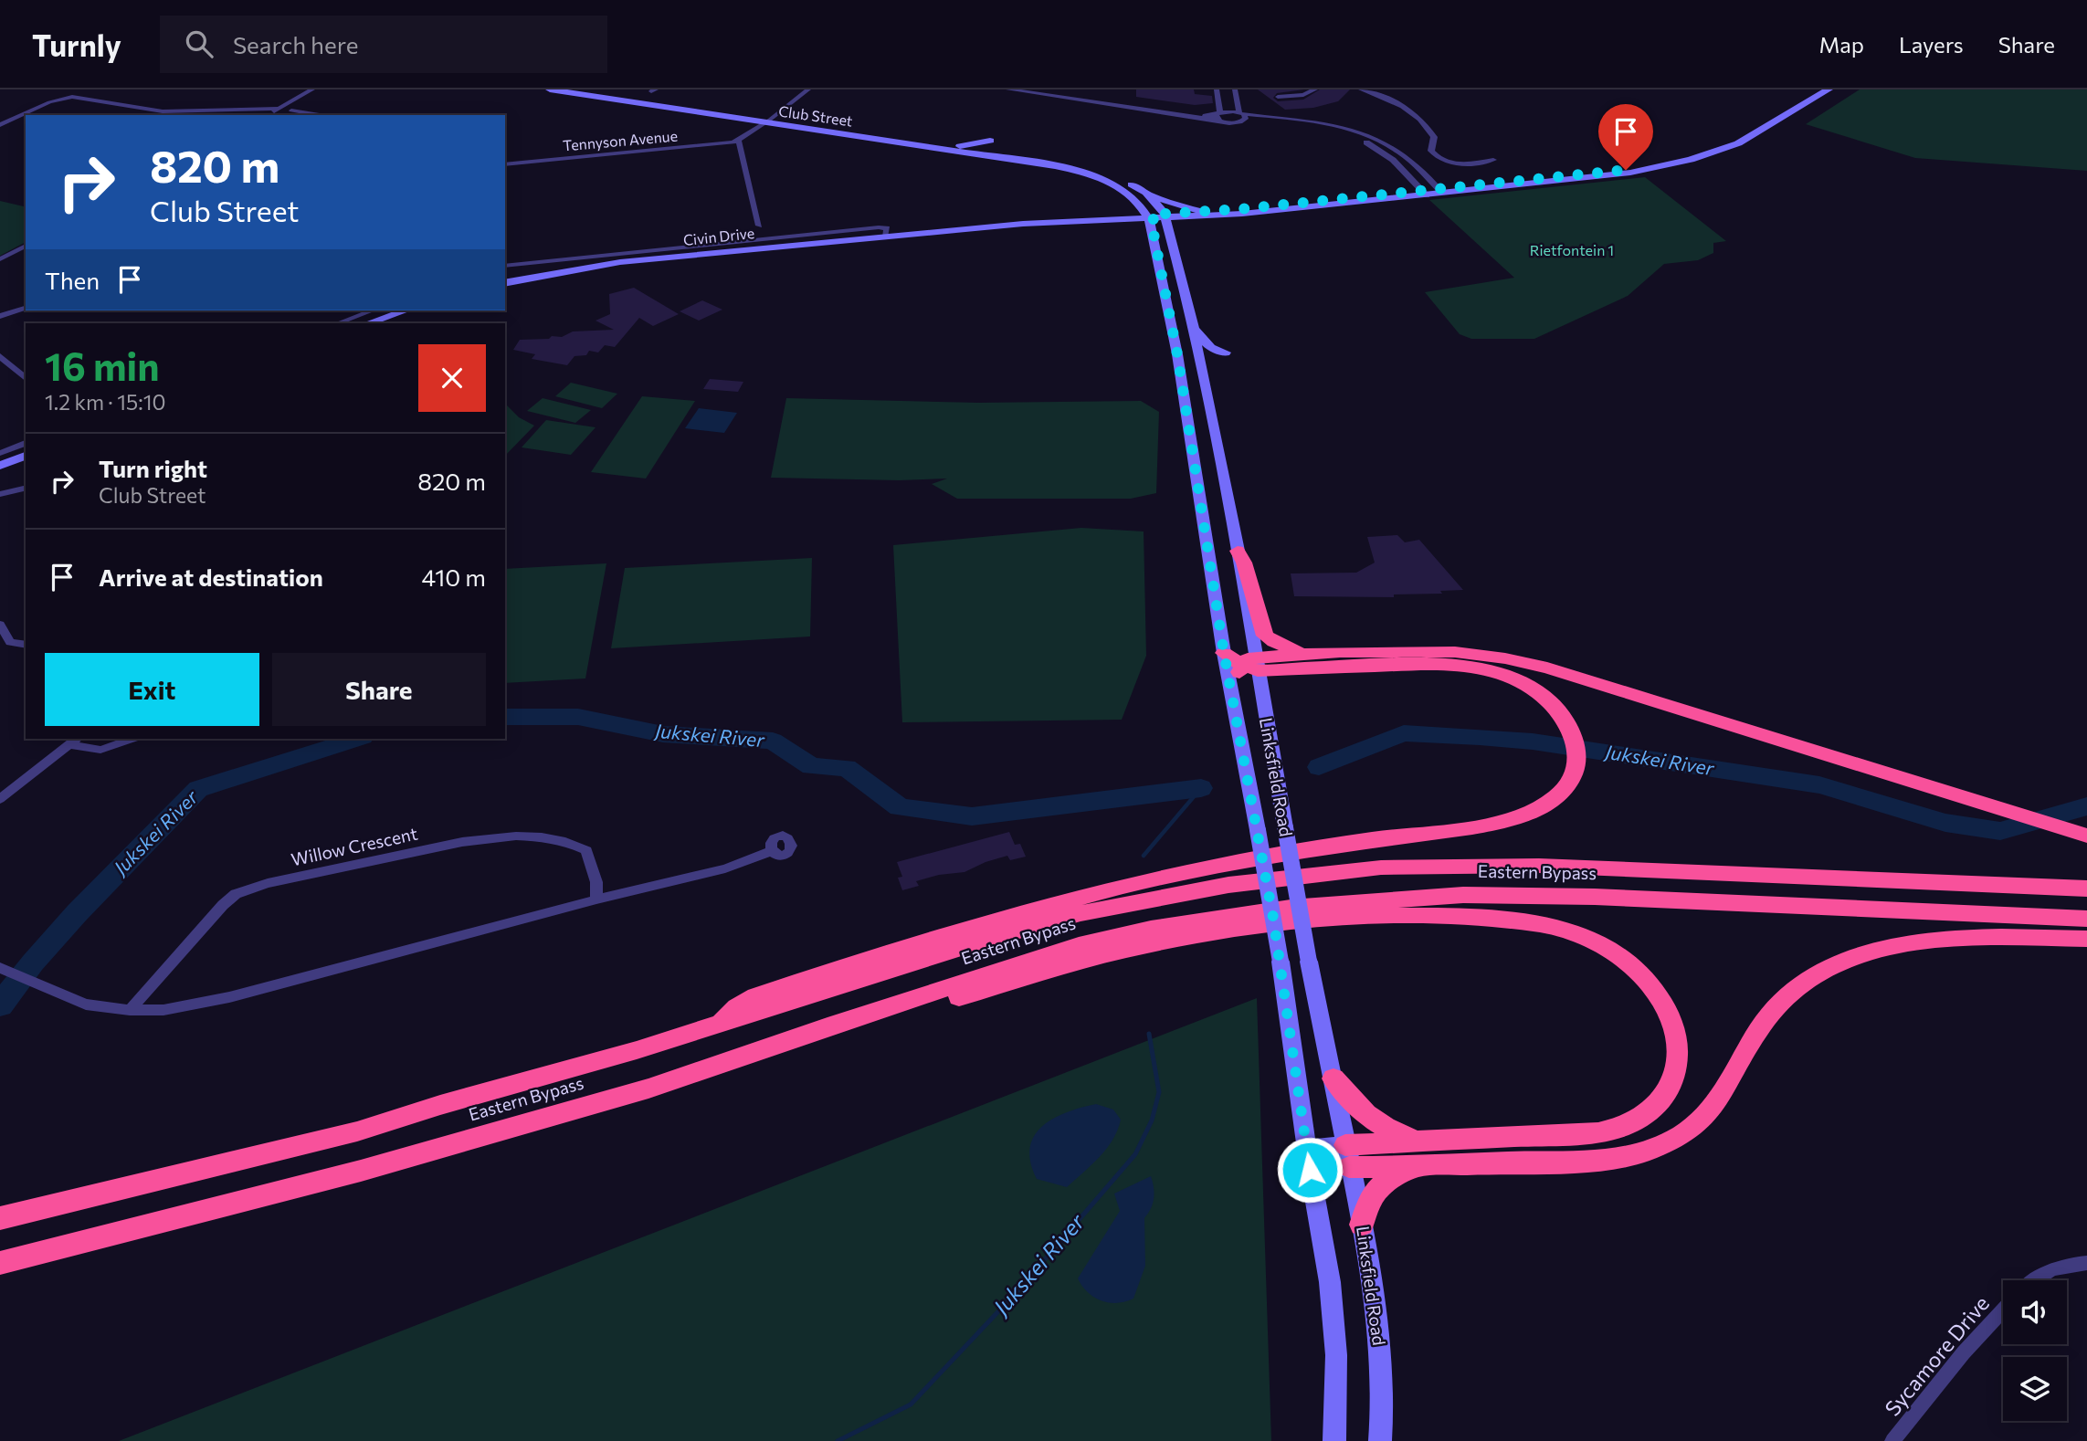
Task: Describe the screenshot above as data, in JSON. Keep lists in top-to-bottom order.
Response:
{
  "streets": {
    "highway": ["Eastern Bypass"],
    "main road": ["Club Street", "Civin Drive", "Linksfield Road"],
    "street": ["Tennyson Avenue", "Willow Crescent", "Sycamore Drive"]
  },
  "crossings": [
    ["Club Street", "Linksfield Road"],
    ["Civin Drive", "Linksfield Road"]
  ],
  "water": ["Jukskei River"],
  "parks": ["Rietfontein 1"],
  "page": {
    "header": "Turnly",
    "search": "Search here",
    "nav": ["Map", "Layers", "Share"],
    "turn": ["820 m", "Club Street"],
    "then": "Then",
    "heading": ["16 min", "1.2 km · 15:10"],
    "list": [
      {
        "name": "Turn right",
        "note": "Club Street",
        "value": "820 m"
      },
      {
        "name": "Arrive at destination",
        "value": "410 m"
      }
    ],
    "buttons": ["Exit", "Share"]
  }
}
